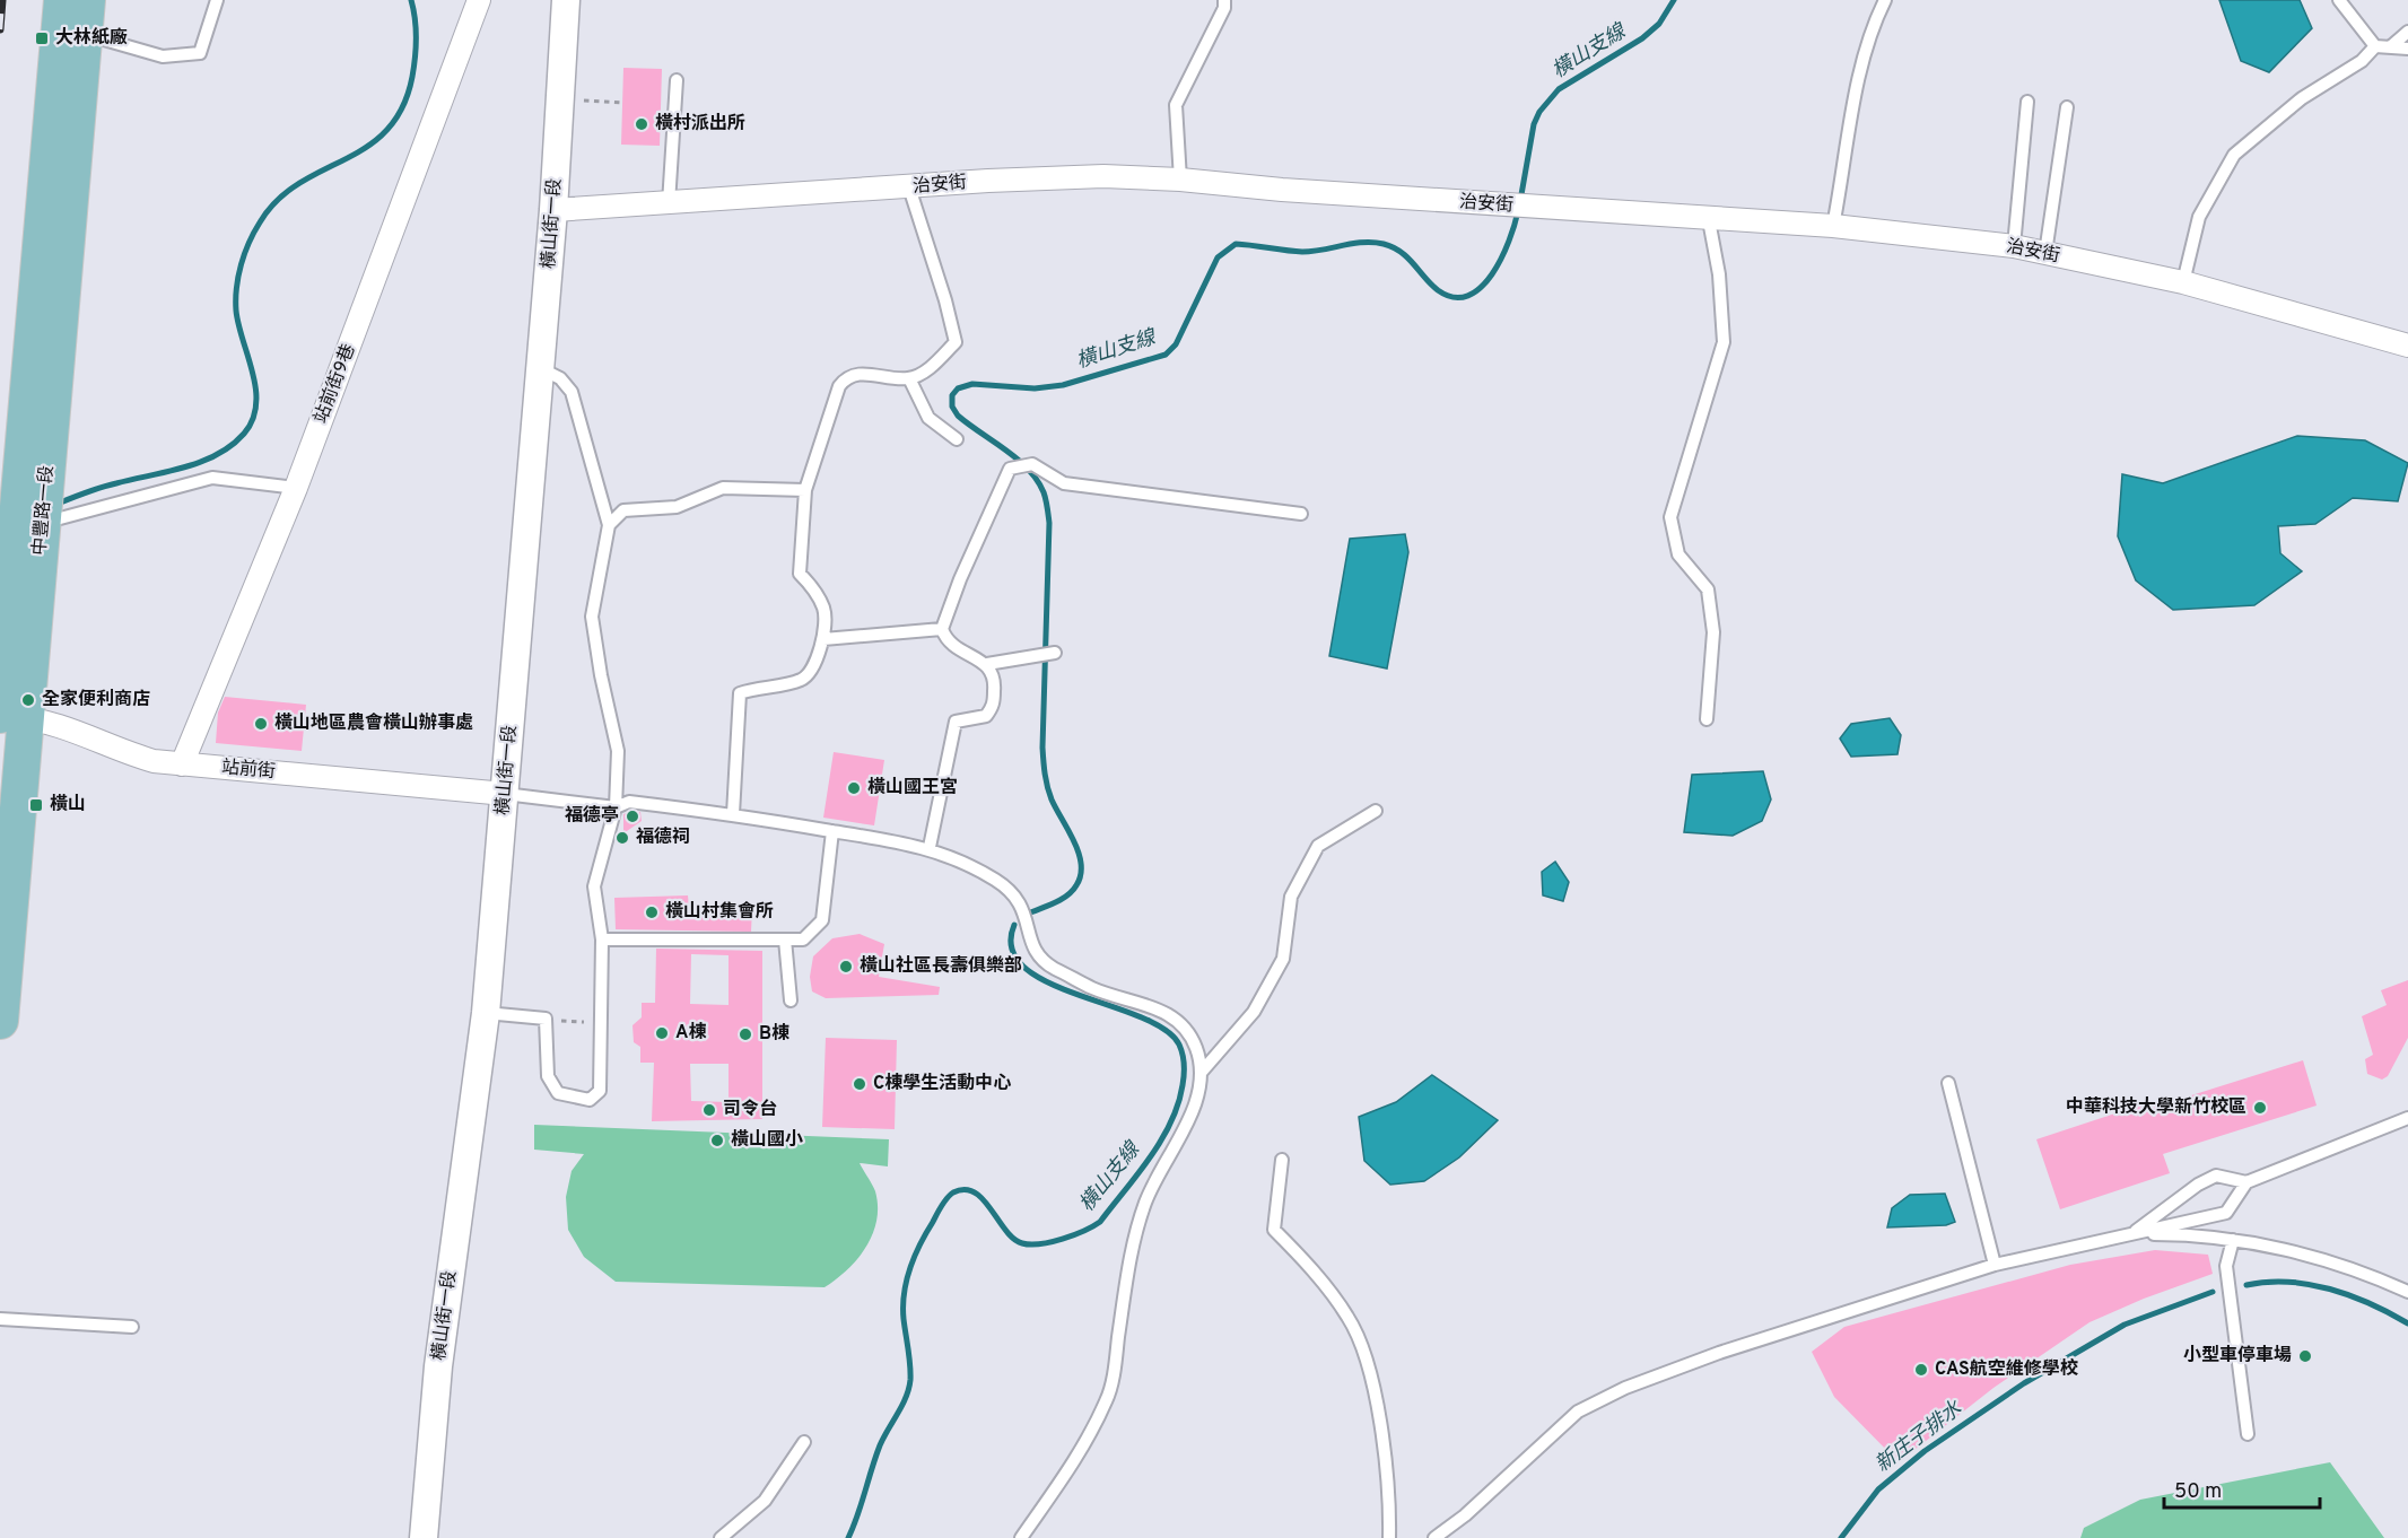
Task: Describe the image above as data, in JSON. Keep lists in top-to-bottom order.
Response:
{
  "streets": {
    "main road": ["中豐路一段"],
    "street": [
      "治安街",
      "橫山街一段",
      "站前街9巷",
      "站前街"
    ]
  },
  "crossings": [
    ["治安街", "橫山街一段"],
    ["橫山街一段", "站前街"],
    ["站前街9巷", "站前街"],
    ["中豐路一段", "站前街"]
  ],
  "water": ["橫山支線", "新庄子排水"],
  "places": {
    "transit": ["大林紙廠", "橫山"],
    "other": [
      "橫村派出所",
      "全家便利商店",
      "橫山地區農會橫山辦事處",
      "橫山國王宮",
      "福德亭",
      "福德祠",
      "橫山村集會所",
      "橫山社區長壽俱樂部",
      "A棟",
      "B棟",
      "C棟學生活動中心",
      "中華科技大學新竹校區",
      "司令台",
      "橫山國小",
      "小型車停車場",
      "CAS航空維修學校"
    ]
  },
  "scale_bar": "50 m"
}
